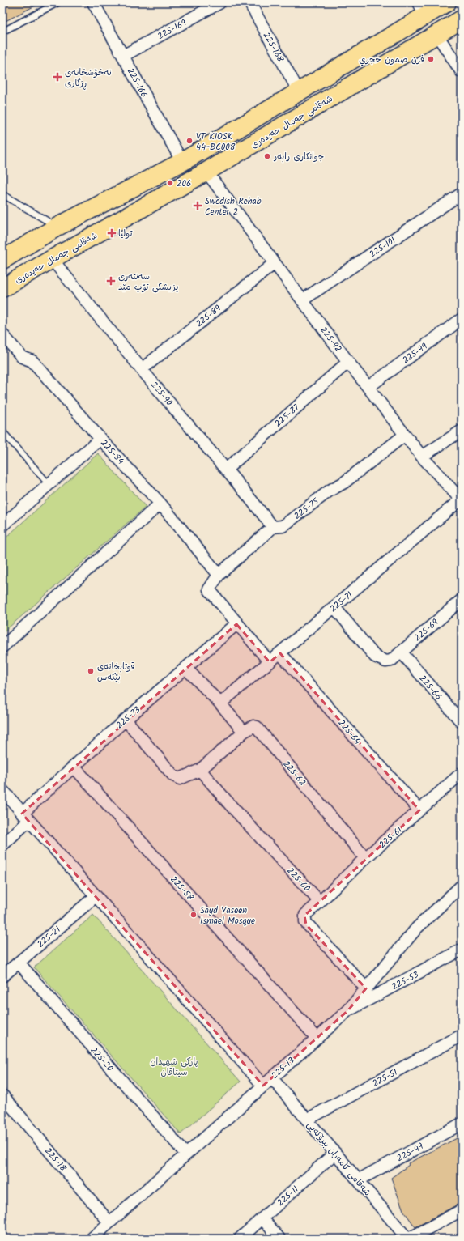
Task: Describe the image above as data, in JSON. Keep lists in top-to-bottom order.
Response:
{
  "streets": {
    "main road": ["شەقامی جەمال حەیدەری"],
    "street": [
      "225-169",
      "225-168",
      "225-166",
      "225-101",
      "225-89",
      "225-92",
      "225-99",
      "225-90",
      "225-87",
      "225-84",
      "225-75",
      "225-71",
      "225-69",
      "225-66",
      "225-73",
      "225-64",
      "225-62",
      "225-61",
      "225-60",
      "225-58",
      "225-21",
      "225-53",
      "225-20",
      "225-13",
      "225-51",
      "225-49",
      "شه‌قامی كامەران بیرۆكەیی",
      "225-18",
      "225-11"
    ]
  },
  "crossings": [
    ["225-169", "225-166"],
    ["شەقامی جەمال حەیدەری", "225-92"],
    ["شەقامی جەمال حەیدەری", "225-90"],
    ["225-101", "225-92"],
    ["225-89", "225-92"],
    ["225-89", "225-90"],
    ["225-92", "225-99"],
    ["225-92", "225-87"],
    ["225-92", "225-75"],
    ["225-92", "225-71"],
    ["225-90", "225-87"],
    ["225-90", "225-75"],
    ["225-84", "225-75"],
    ["225-75", "225-73"],
    ["225-71", "225-69"],
    ["225-71", "225-64"],
    ["225-69", "225-66"],
    ["225-73", "225-58"],
    ["225-64", "225-61"],
    ["225-62", "225-61"],
    ["225-61", "225-60"],
    ["225-58", "225-13"],
    ["225-21", "225-20"],
    ["225-53", "225-13"],
    ["225-20", "225-13"],
    ["225-13", "شه‌قامی كامەران بیرۆكەیی"],
    ["225-13", "225-18"],
    ["225-51", "شه‌قامی كامەران بیرۆكەیی"],
    ["225-49", "شه‌قامی كامەران بیرۆكەیی"],
    ["شه‌قامی كامەران بیرۆكەیی", "225-11"]
  ],
  "parks": ["پارکی شهیدان سیتاقان"],
  "places": {
    "other": [
      "فرن صمون حجري",
      "VT KIOSK 44-BC008",
      "جوانکاری رابەر",
      "206",
      "قوتابخانەی بێكه‌س",
      "Sayd Yaseen Ismael Mosque"
    ],
    "health": [
      "نەخۆشخانەی ڕزگاری",
      "Swedish Rehab Center 2",
      "تولیا",
      "سەنتەری پزیشکی تۆپ مێد"
    ]
  }
}
